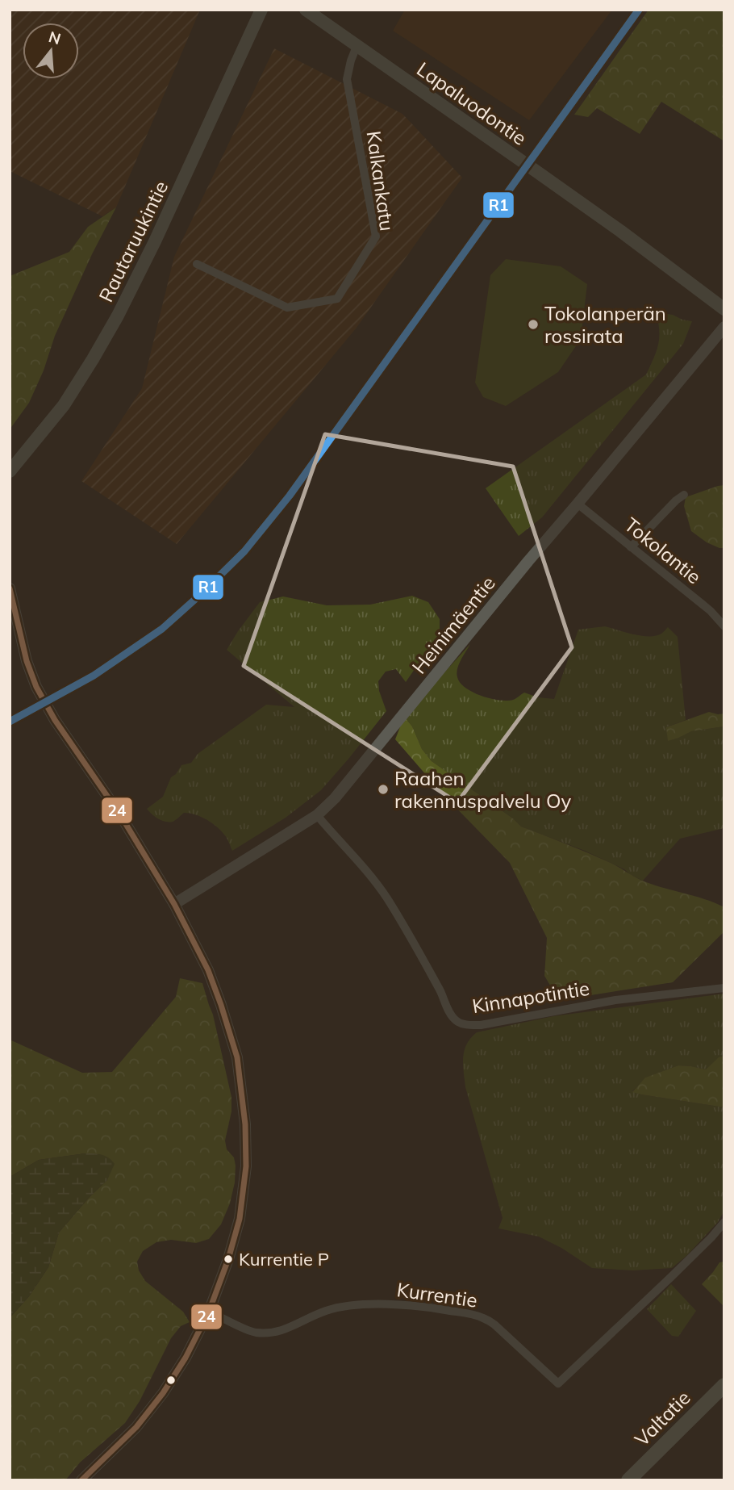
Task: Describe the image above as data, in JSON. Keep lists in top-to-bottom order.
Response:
{
  "streets": {
    "highway": ["Valtatie"],
    "main road": ["Lapaluodontie", "Rautaruukintie"],
    "street": [
      "Kalkankatu",
      "Tokolantie",
      "Heinimäentie",
      "Kinnapotintie",
      "Kurrentie"
    ]
  },
  "crossings": [
    ["Lapaluodontie", "Kalkankatu"],
    ["Tokolantie", "Heinimäentie"],
    ["Heinimäentie", "Kinnapotintie"]
  ],
  "places": ["Tokolanperän rossirata", "Raahen rakennuspalvelu Oy", "Kurrentie P"],
  "lines": ["transit line R1", "transit line 24"],
  "north": "top"
}
